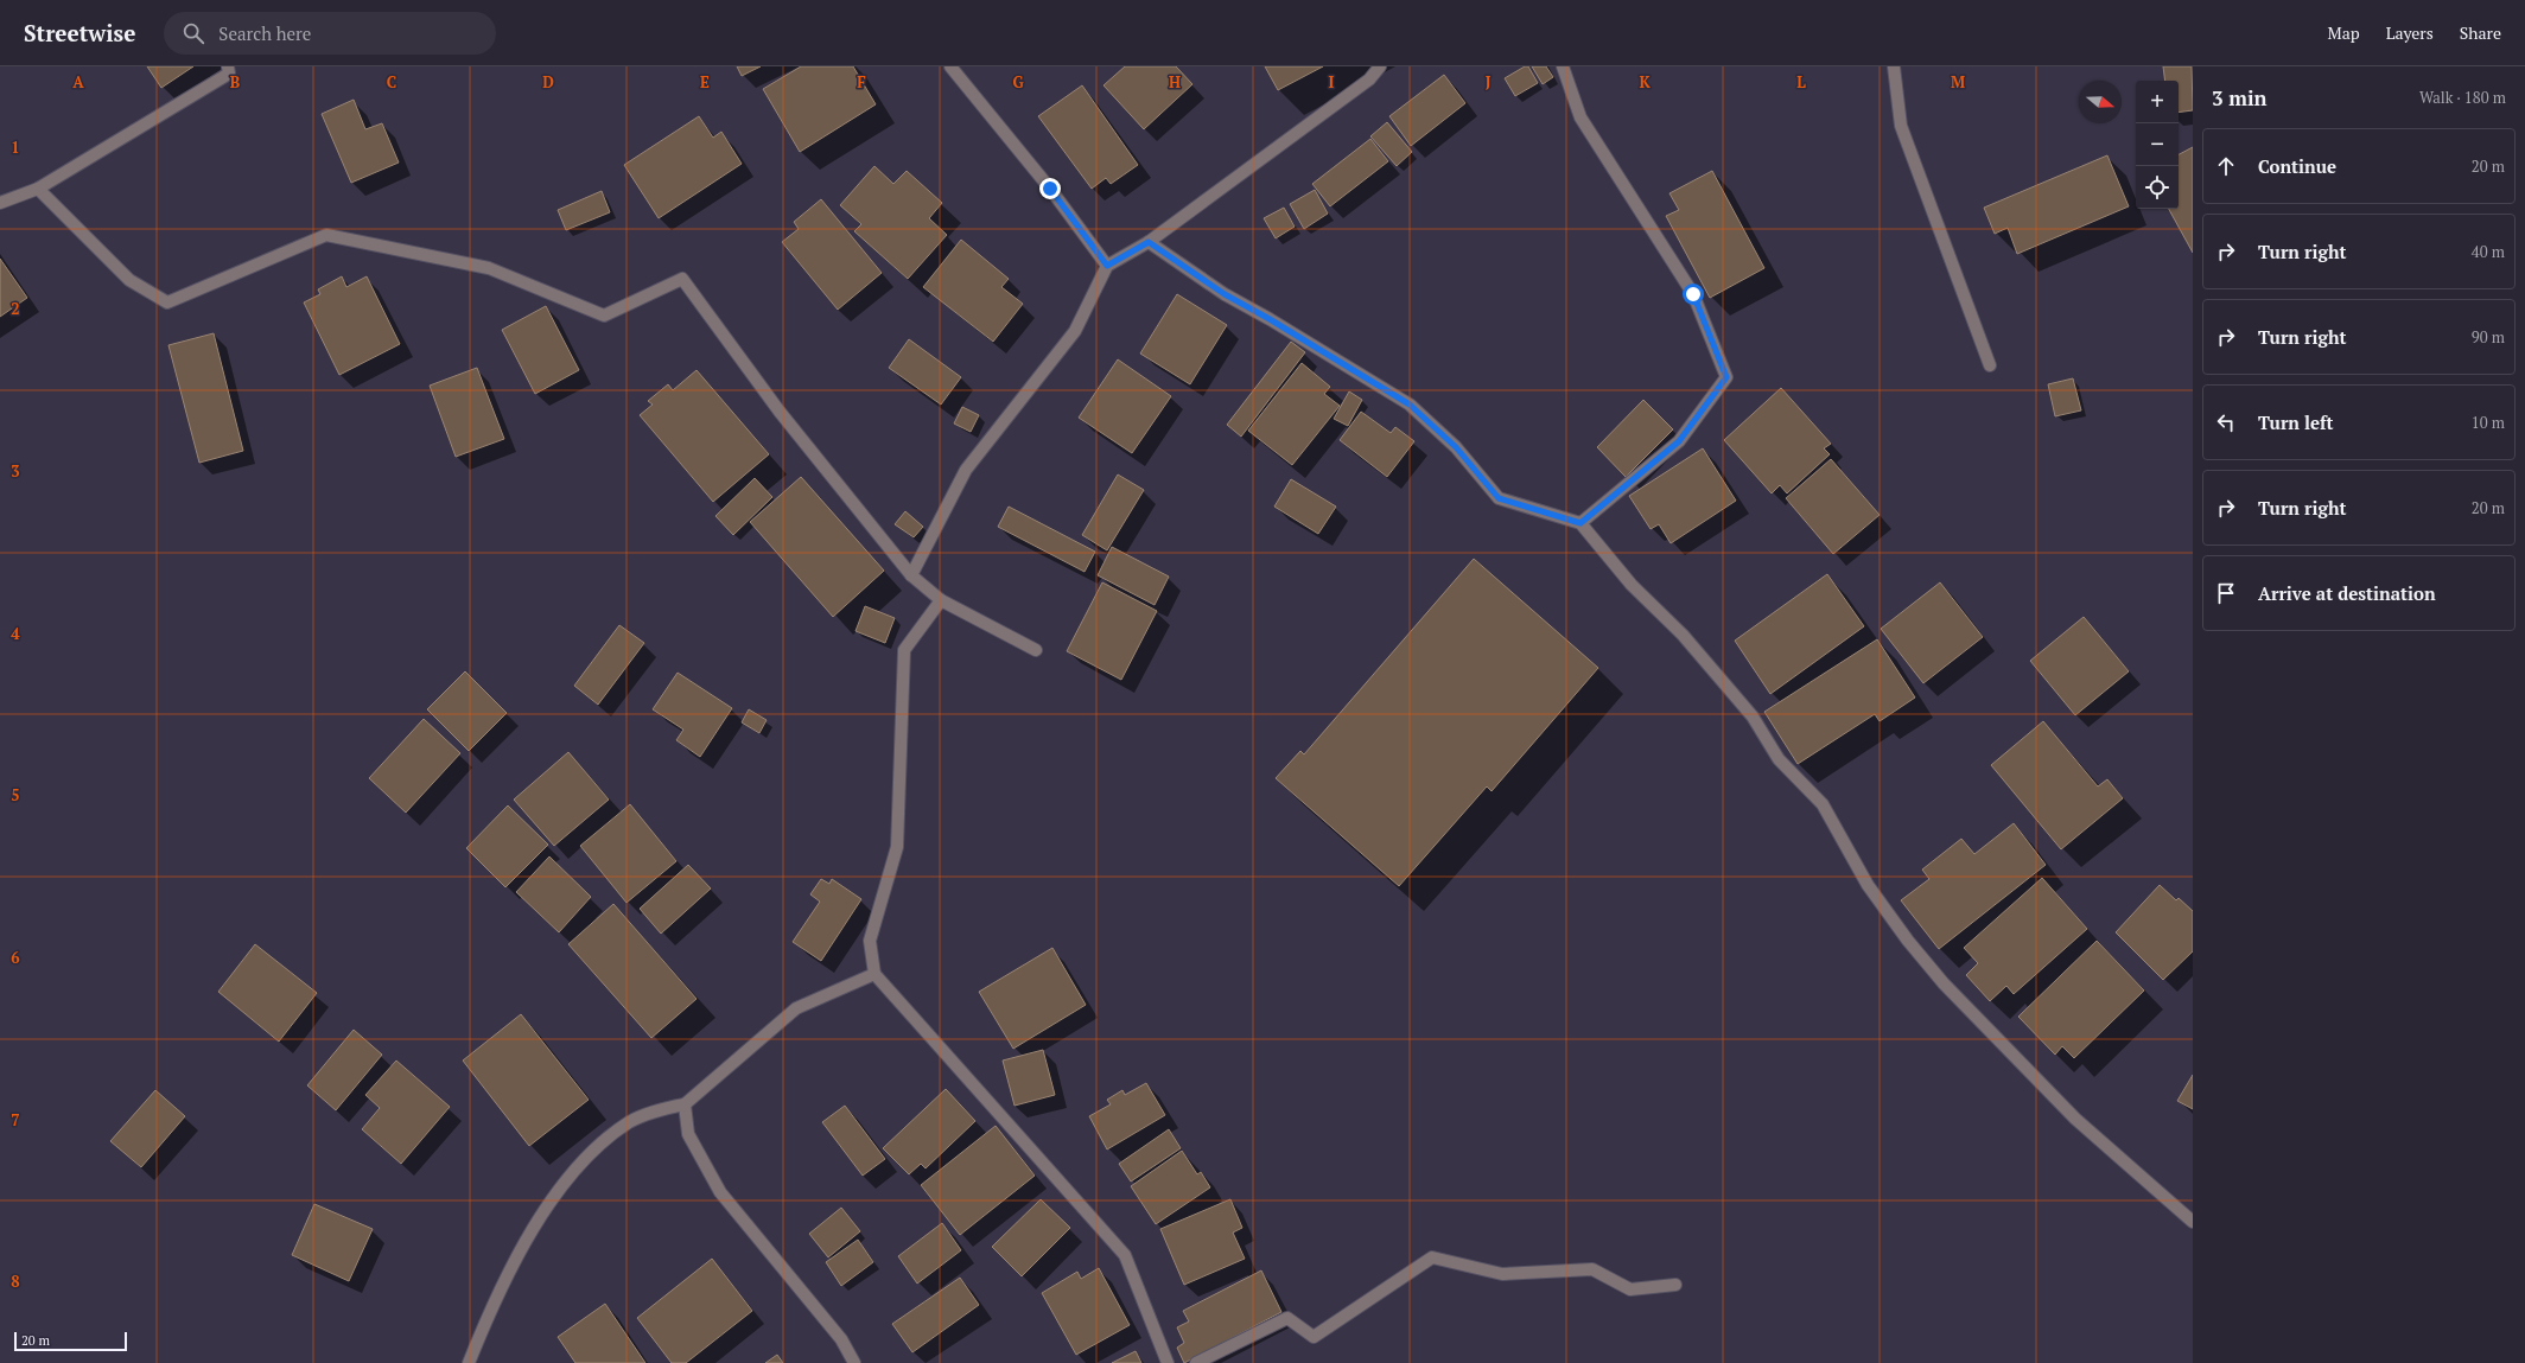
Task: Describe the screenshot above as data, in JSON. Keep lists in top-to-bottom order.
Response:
{
  "scale_bar": "20 m",
  "north": "right",
  "page": {
    "header": "Streetwise",
    "search": "Search here",
    "nav": ["Map", "Layers", "Share"],
    "heading": ["3 min", "Walk · 180 m"],
    "map_buttons": ["+", "−"],
    "list": [
      ["Continue", "20 m"],
      ["Turn right", "40 m"],
      ["Turn right", "90 m"],
      ["Turn left", "10 m"],
      ["Turn right", "20 m"],
      "Arrive at destination"
    ],
    "scale": "20 m"
  },
  "grid": {
    "columns": [
      "A",
      "B",
      "C",
      "D",
      "E",
      "F",
      "G",
      "H",
      "I",
      "J",
      "K",
      "L",
      "M"
    ],
    "rows": [
      "1",
      "2",
      "3",
      "4",
      "5",
      "6",
      "7",
      "8"
    ]
  }
}
